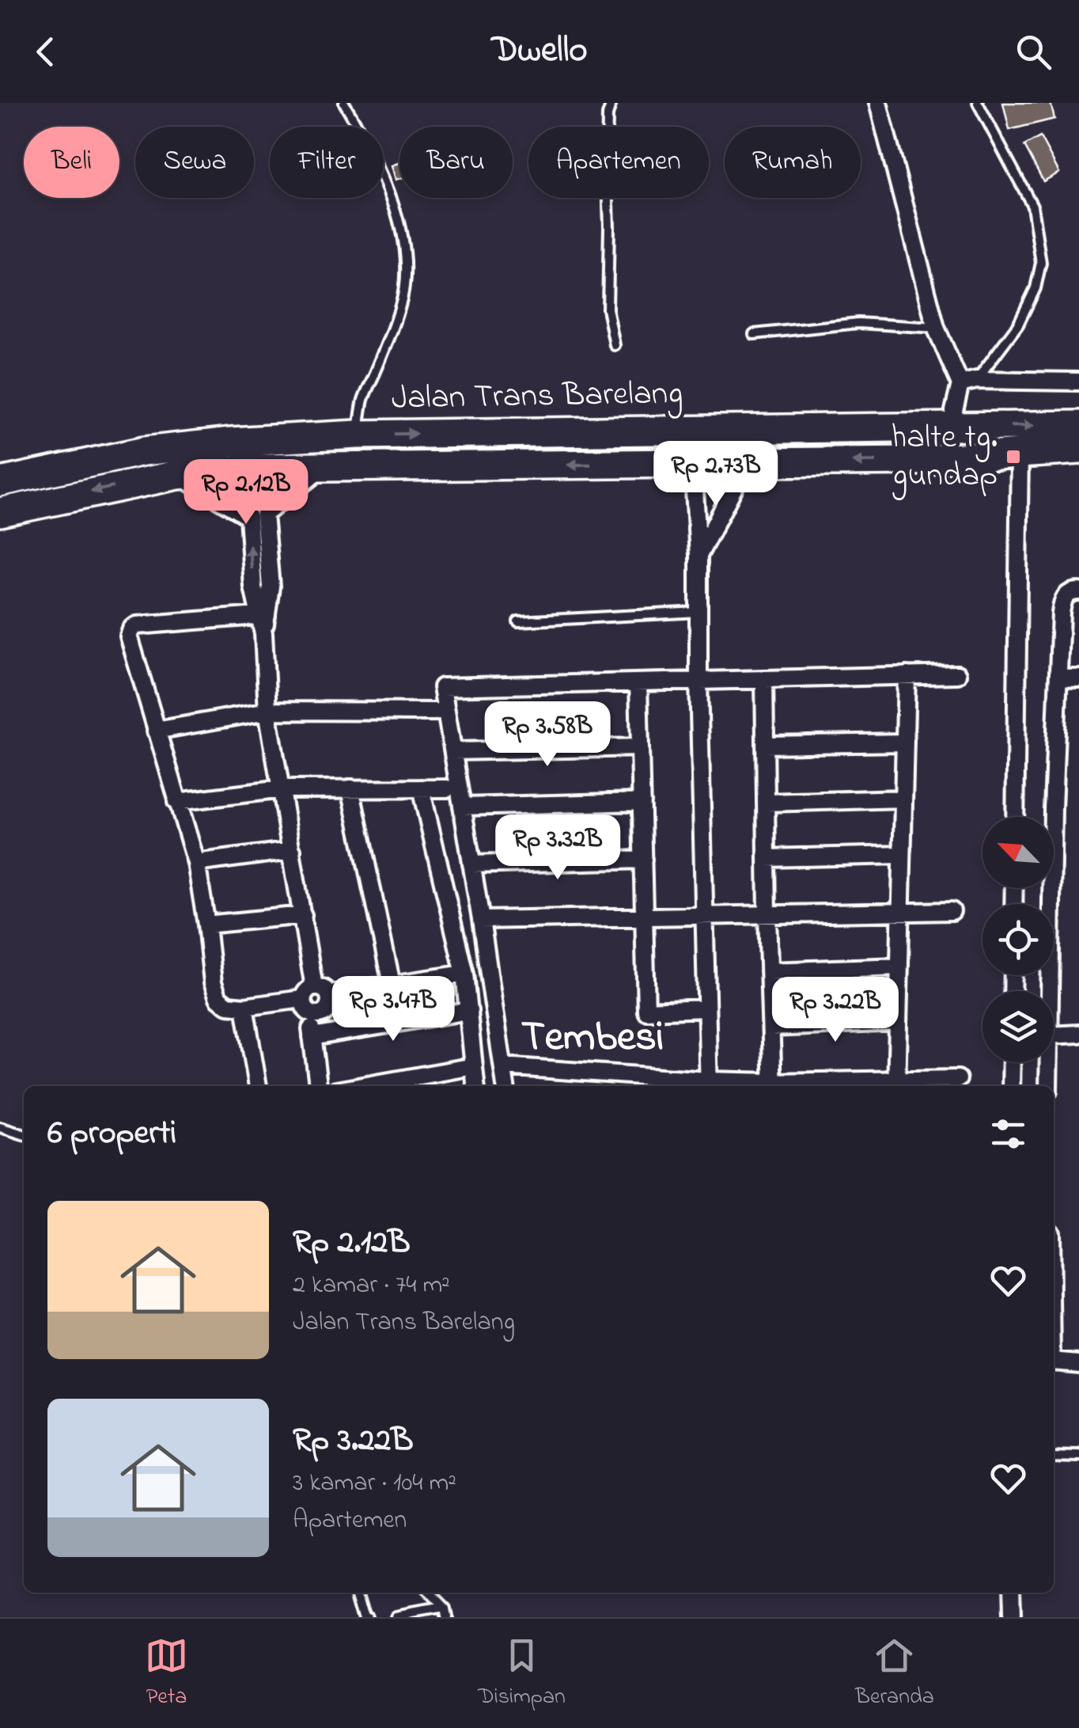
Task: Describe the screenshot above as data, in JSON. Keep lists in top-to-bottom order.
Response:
{
  "streets": {
    "highway": ["Jalan Trans Barelang"]
  },
  "districts": ["Tembesi"],
  "places": {
    "transit": ["halte tg. gundap"]
  },
  "north": "top left",
  "page": {
    "header": "Dwello",
    "chip": [
      "Beli",
      "Sewa",
      "Filter",
      "Baru",
      "Apartemen",
      "Rumah"
    ],
    "price": [
      "Rp 2.73B",
      "Rp 2.12B",
      "Rp 3.58B",
      "Rp 3.32B",
      "Rp 3.47B",
      "Rp 3.22B"
    ],
    "heading": "6 properti",
    "list": [
      {
        "name": "Rp 2.12B",
        "note": "2 kamar · 74 m² · Jalan Trans Barelang"
      },
      {
        "name": "Rp 3.22B",
        "note": "3 kamar · 104 m² · Apartemen"
      }
    ],
    "tabs": ["Peta", "Disimpan", "Beranda"]
  }
}
